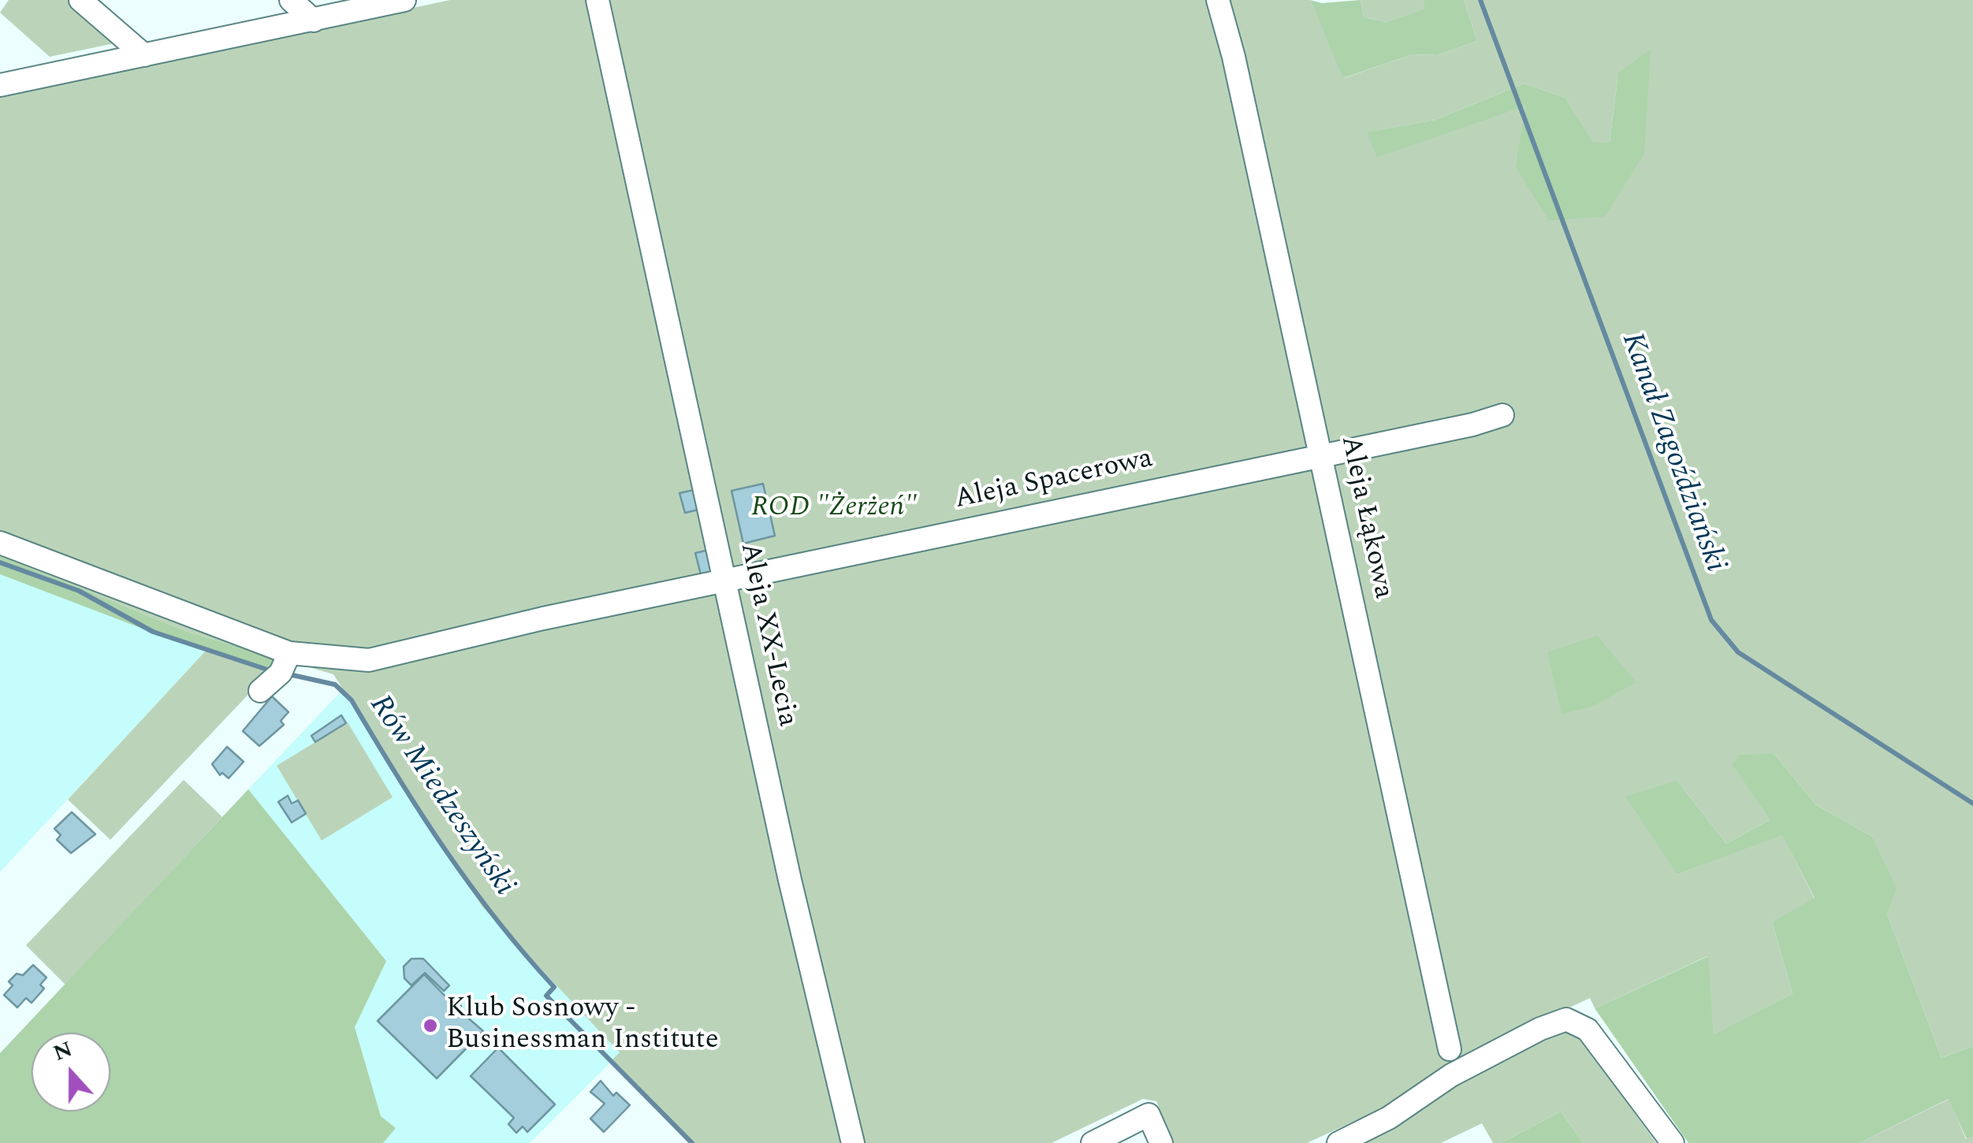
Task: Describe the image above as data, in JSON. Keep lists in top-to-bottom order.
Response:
{
  "streets": {
    "street": ["Aleja Spacerowa", "Aleja Łąkowa", "Aleja XX-Lecia"]
  },
  "crossings": [
    ["Aleja Spacerowa", "Aleja Łąkowa"],
    ["Aleja Spacerowa", "Aleja XX-Lecia"]
  ],
  "water": ["Kanał Zagoździański", "Rów Miedzeszyński"],
  "parks": ["ROD \"Żerżeń\""],
  "places": ["Klub Sosnowy - Businessman Institute"],
  "north": "top"
}
